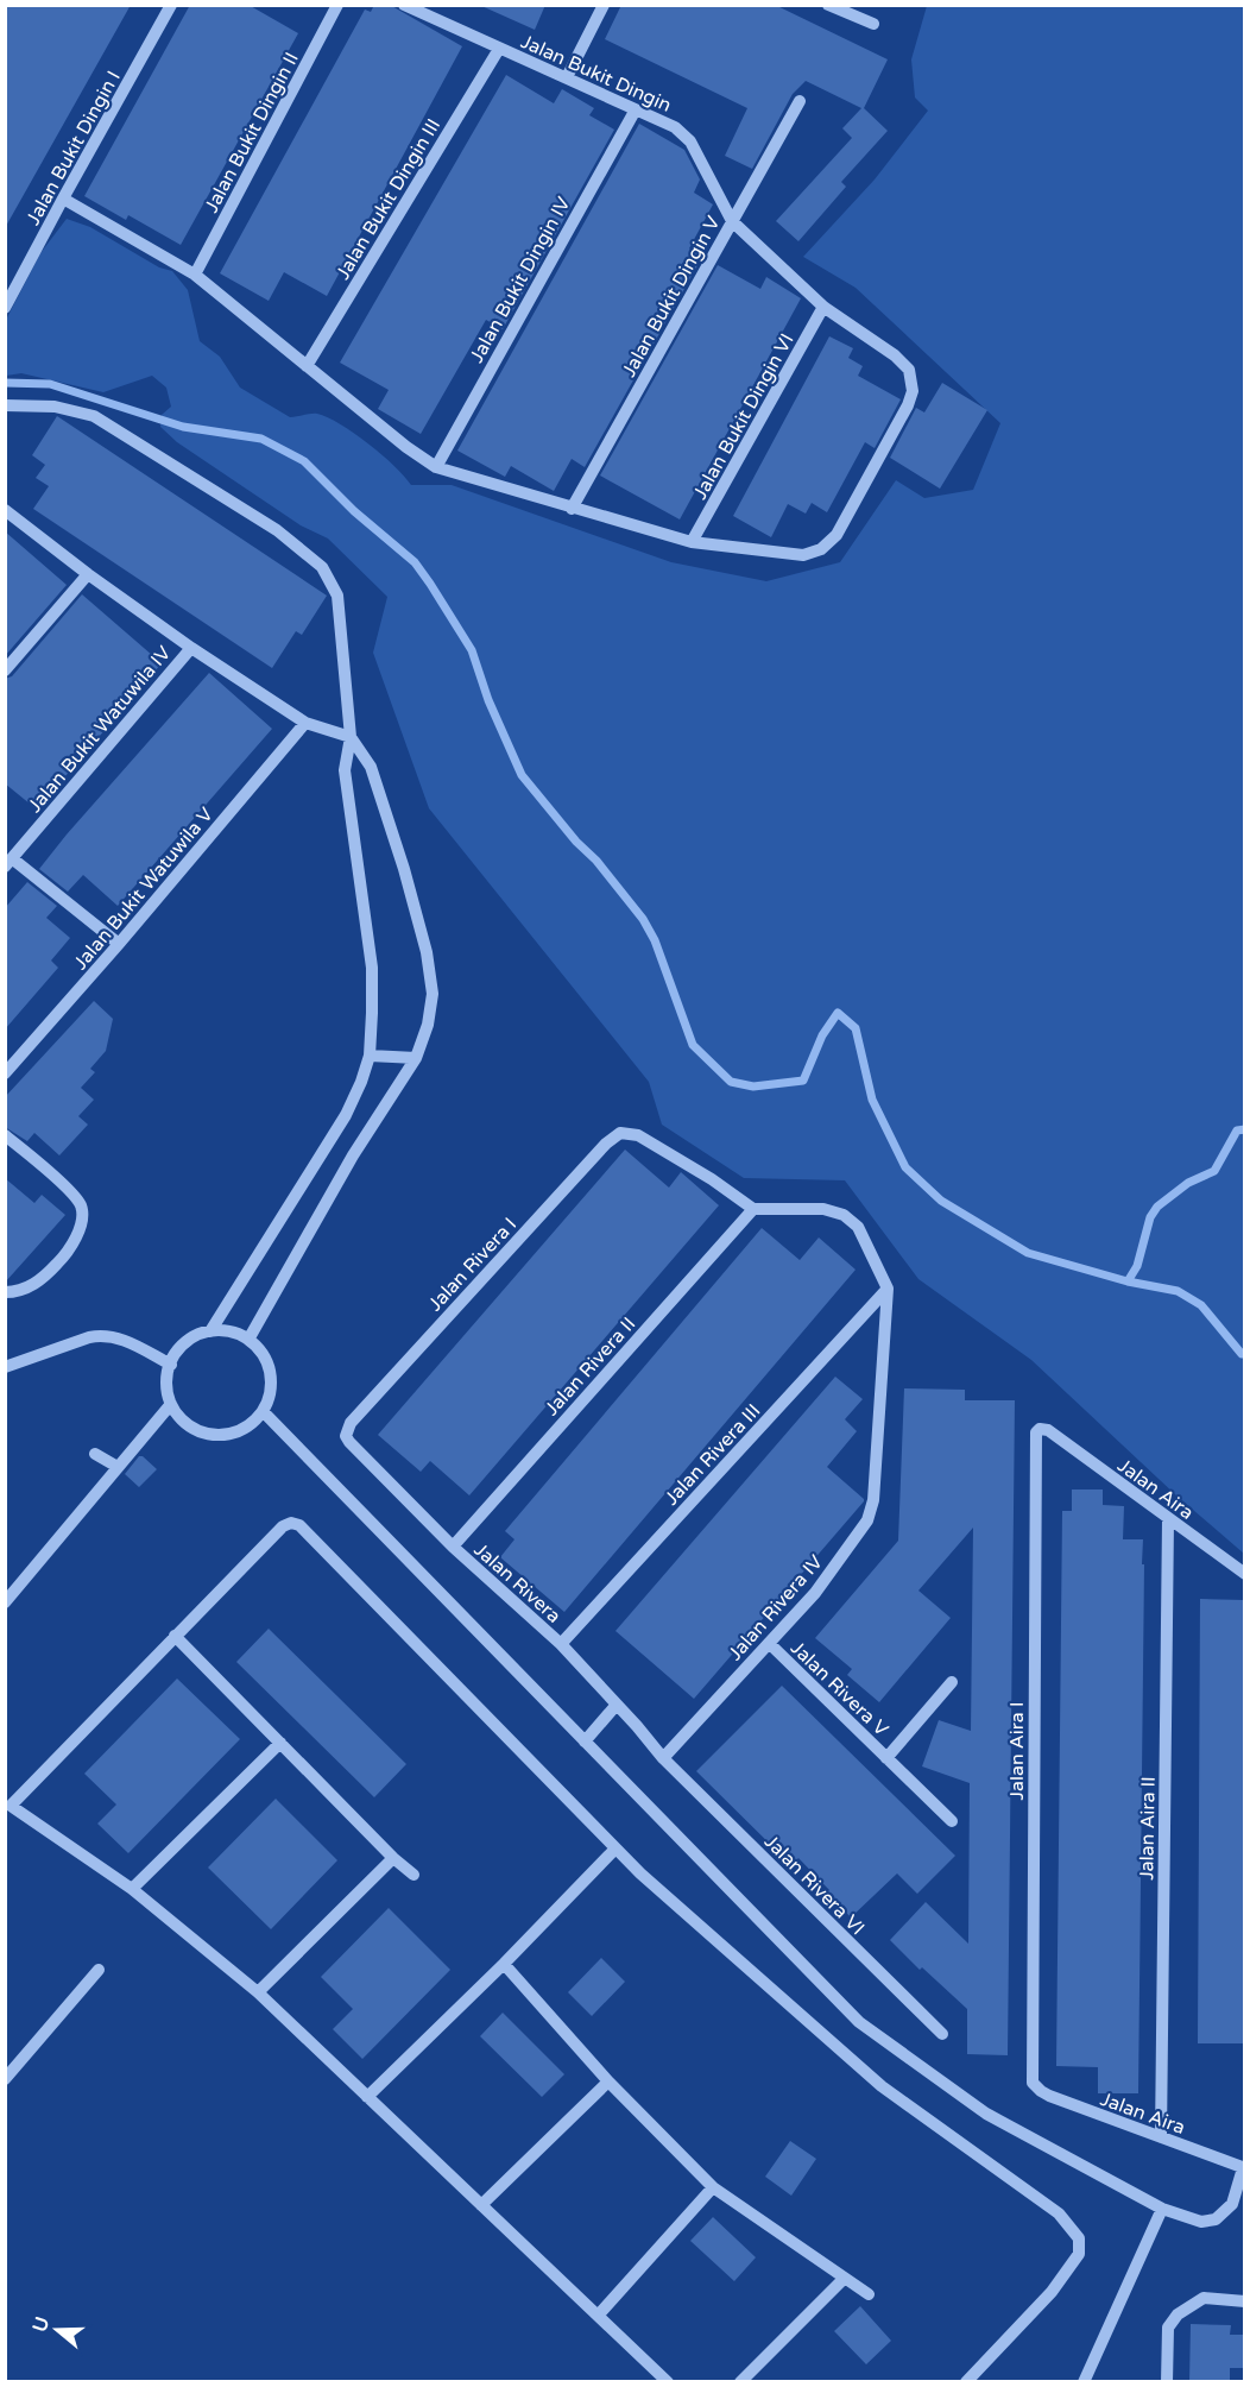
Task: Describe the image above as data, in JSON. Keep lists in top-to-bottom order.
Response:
{
  "streets": {
    "street": [
      "Jalan Bukit Dingin",
      "Jalan Bukit Dingin II",
      "Jalan Bukit Dingin I",
      "Jalan Bukit Dingin III",
      "Jalan Bukit Dingin IV",
      "Jalan Bukit Dingin V",
      "Jalan Bukit Dingin VI",
      "Jalan Bukit Watuwila IV",
      "Jalan Bukit Watuwila V",
      "Jalan Rivera I",
      "Jalan Rivera II",
      "Jalan Rivera III",
      "Jalan Aira",
      "Jalan Rivera",
      "Jalan Rivera IV",
      "Jalan Rivera V",
      "Jalan Aira I",
      "Jalan Aira II",
      "Jalan Rivera VI"
    ]
  },
  "crossings": [
    ["Jalan Bukit Dingin", "Jalan Bukit Dingin III"],
    ["Jalan Bukit Dingin", "Jalan Bukit Dingin IV"],
    ["Jalan Bukit Dingin", "Jalan Bukit Dingin V"],
    ["Jalan Bukit Dingin", "Jalan Bukit Dingin VI"],
    ["Jalan Rivera I", "Jalan Rivera II"],
    ["Jalan Rivera I", "Jalan Rivera"],
    ["Jalan Rivera II", "Jalan Rivera"],
    ["Jalan Rivera III", "Jalan Rivera"],
    ["Jalan Rivera III", "Jalan Rivera IV"],
    ["Jalan Aira", "Jalan Aira I"],
    ["Jalan Aira", "Jalan Aira II"],
    ["Jalan Rivera", "Jalan Rivera IV"],
    ["Jalan Rivera", "Jalan Rivera VI"],
    ["Jalan Rivera IV", "Jalan Rivera V"],
    ["Jalan Rivera IV", "Jalan Rivera VI"]
  ],
  "north": "left"
}
